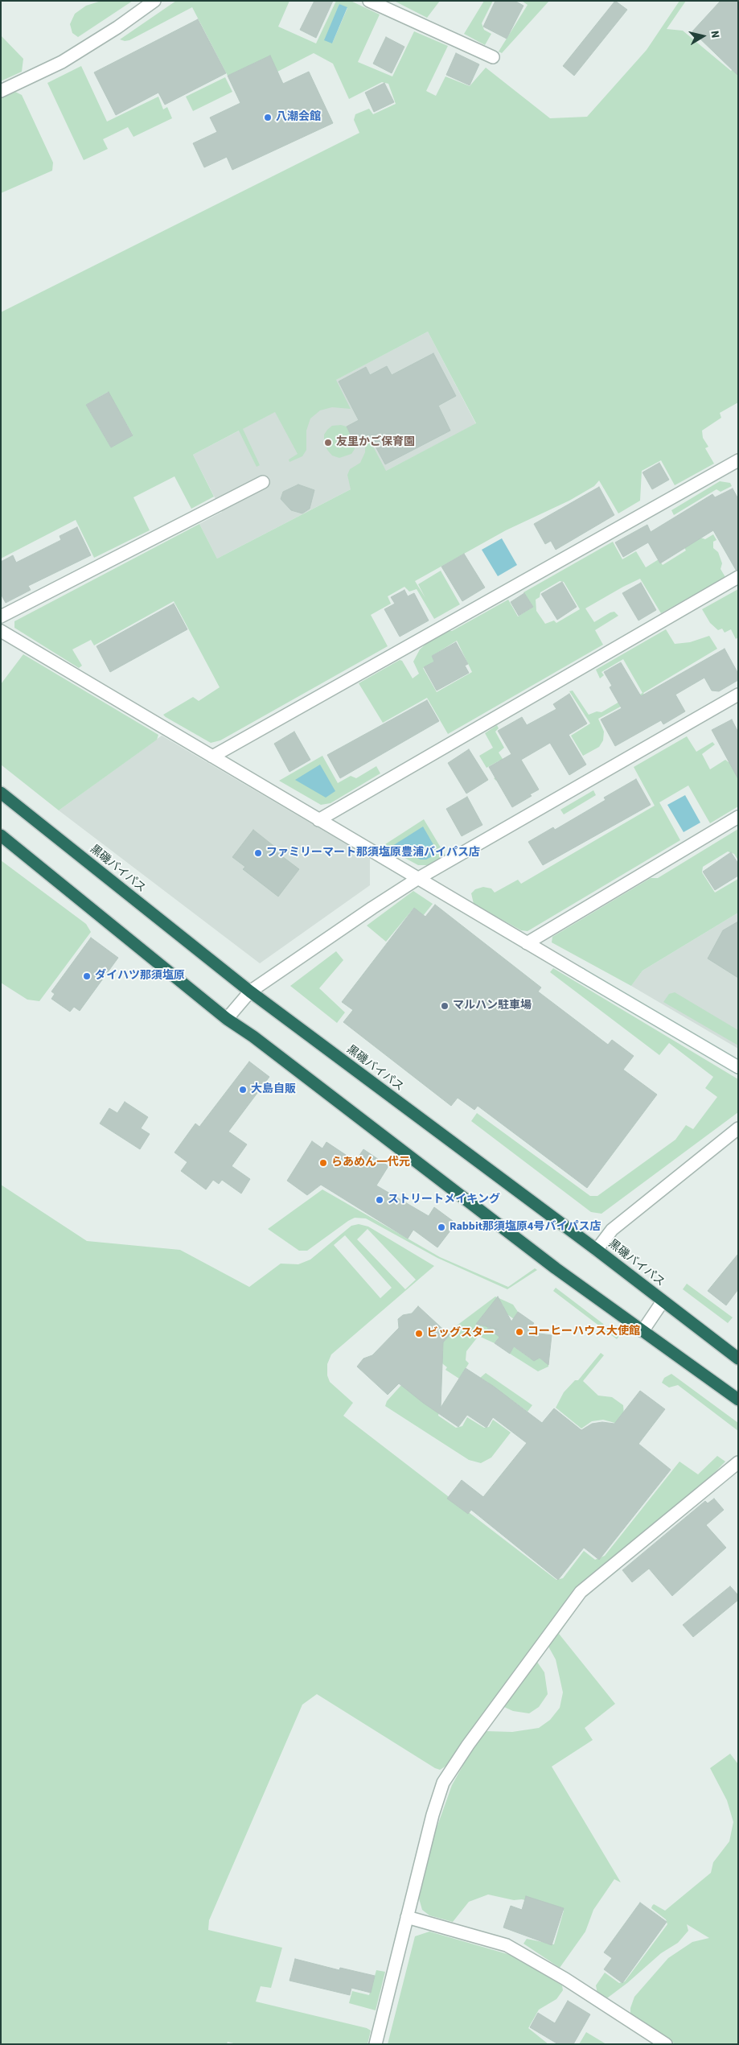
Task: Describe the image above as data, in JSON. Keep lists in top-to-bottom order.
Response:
{
  "streets": {
    "highway": ["黒磯バイパス"]
  },
  "places": [
    "八潮会館",
    "友里かご保育園",
    "ファミリーマート那須塩原豊浦バイパス店",
    "ダイハツ那須塩原",
    "マルハン駐車場",
    "大島自販",
    "らあめん一代元",
    "ストリートメイキング",
    "Rabbit那須塩原4号バイパス店",
    "コーヒーハウス大使館",
    "ビッグスター"
  ],
  "north": "right"
}
